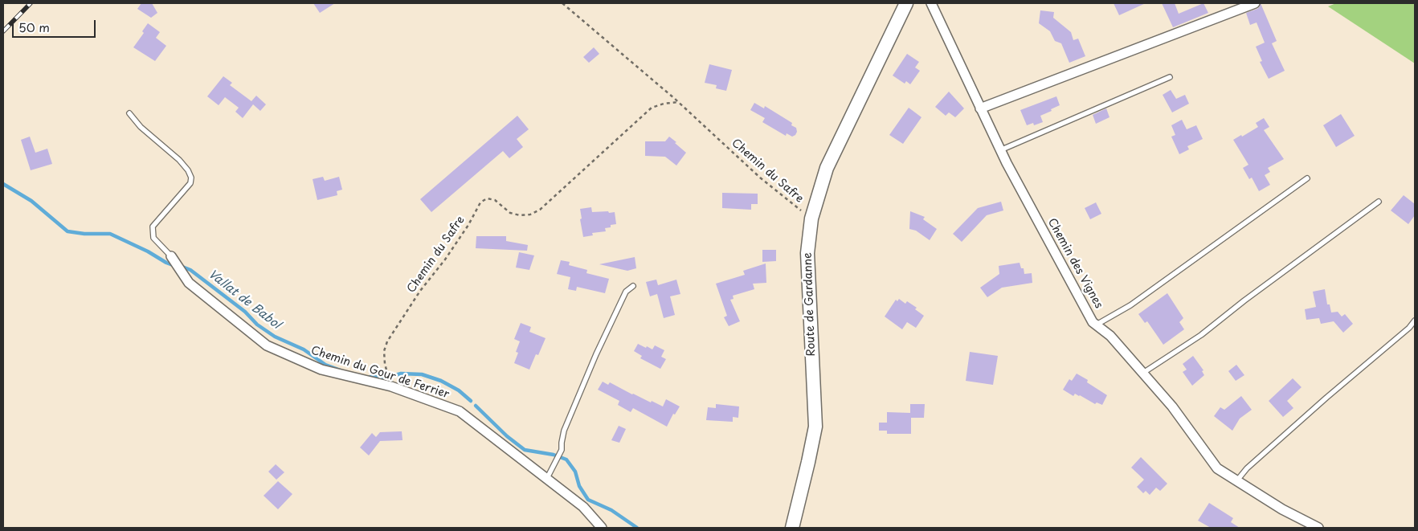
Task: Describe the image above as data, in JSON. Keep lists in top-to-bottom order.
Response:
{
  "streets": {
    "street": ["Chemin des Vignes", "Route de Gardanne", "Chemin du Gour de Ferrier"],
    "path": ["Chemin du Safre"]
  },
  "crossings": [
    ["Chemin du Safre", "Route de Gardanne"],
    ["Chemin du Safre", "Chemin du Gour de Ferrier"]
  ],
  "water": ["Vallat de Babol"],
  "scale_bar": "50 m"
}
